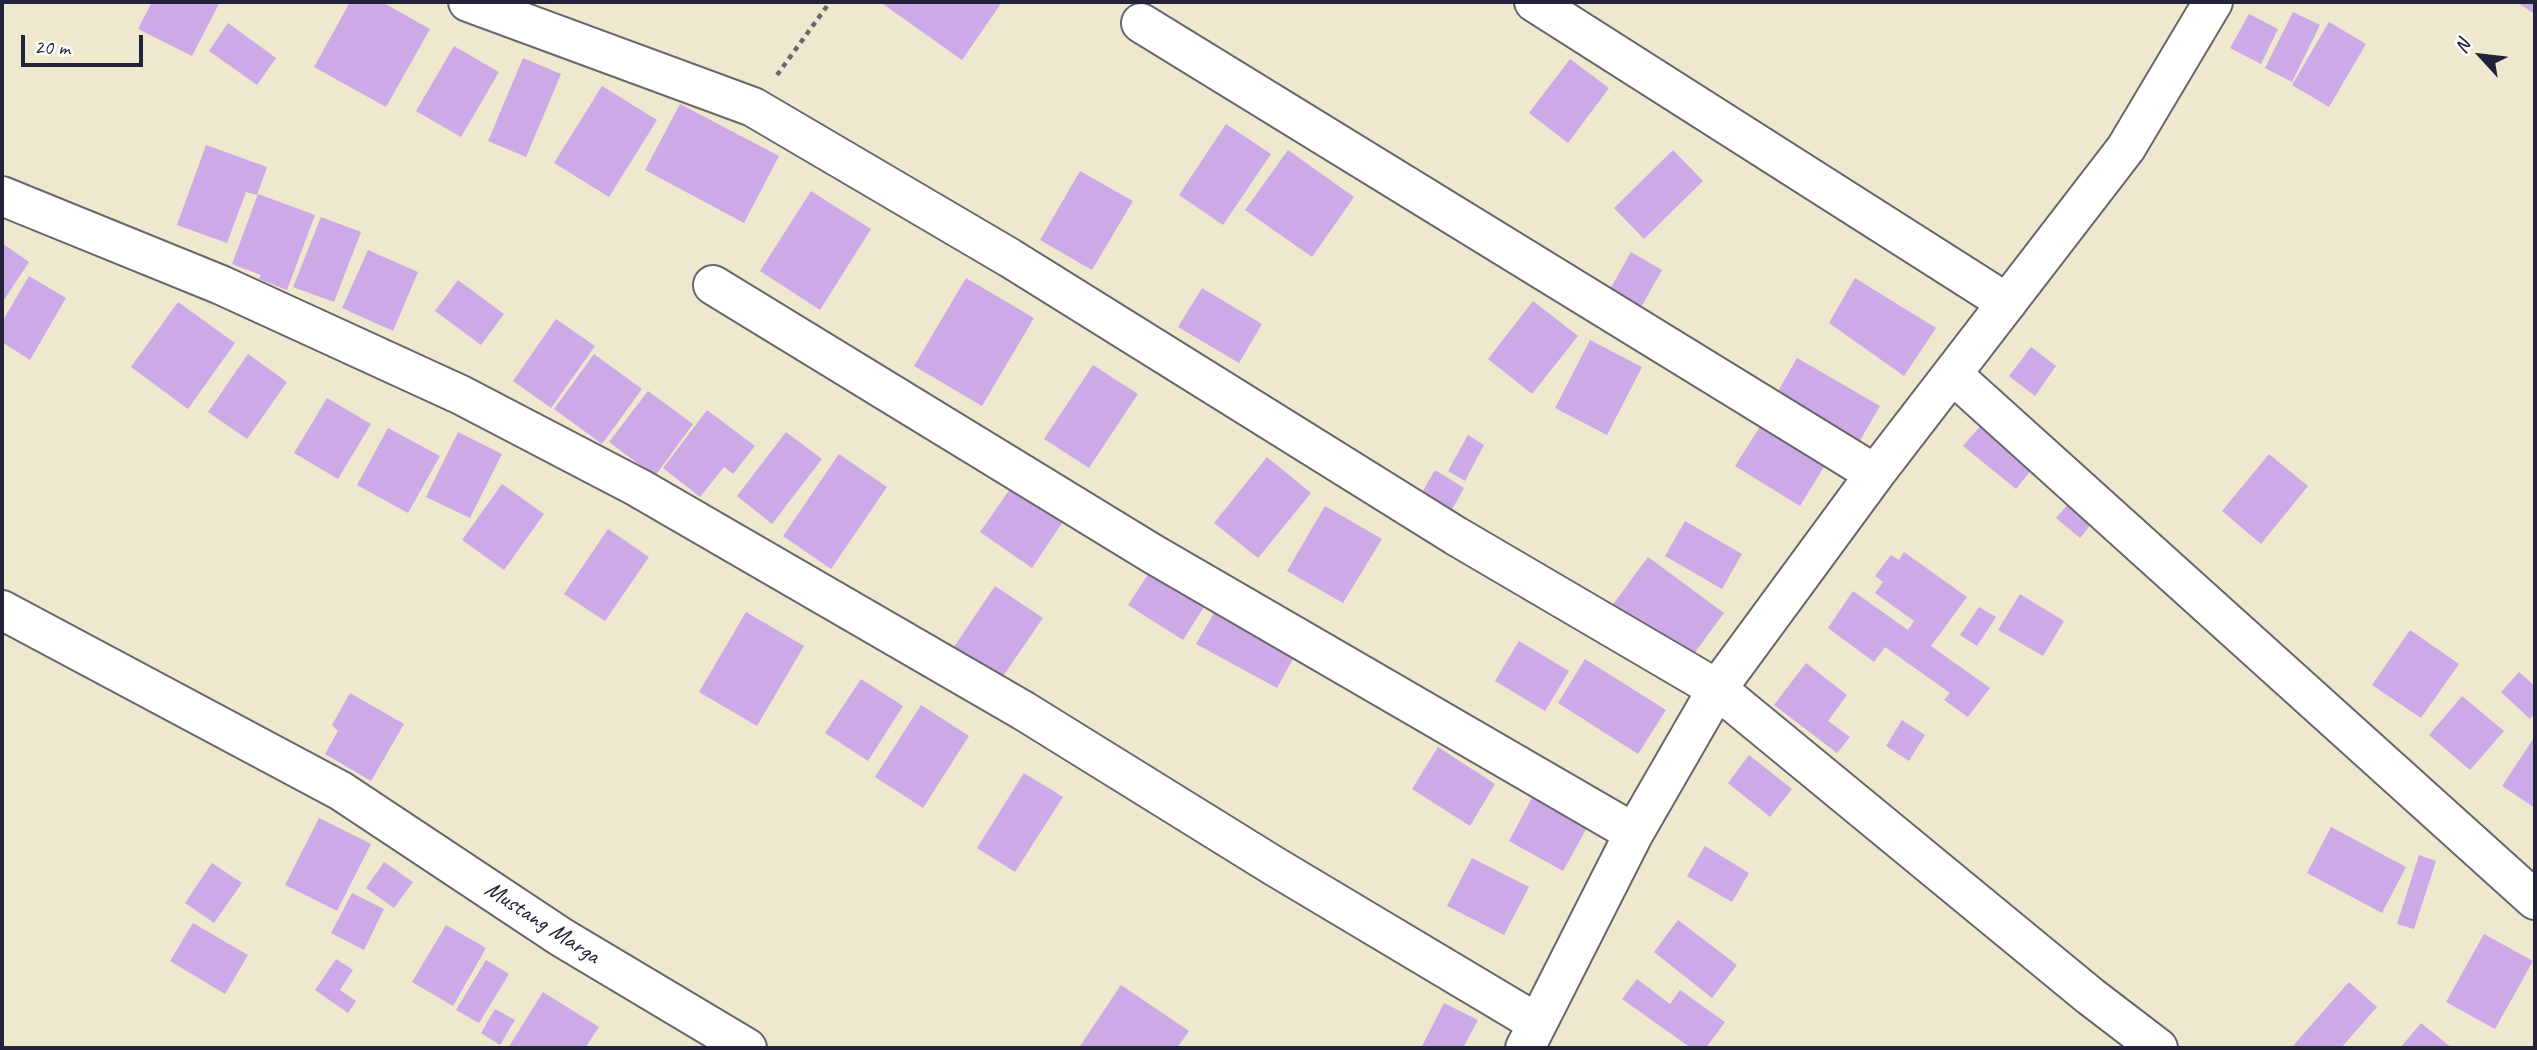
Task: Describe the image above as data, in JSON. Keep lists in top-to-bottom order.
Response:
{
  "streets": {
    "street": ["Mustang Marga"]
  },
  "scale_bar": "20 m",
  "north": "top left"
}
